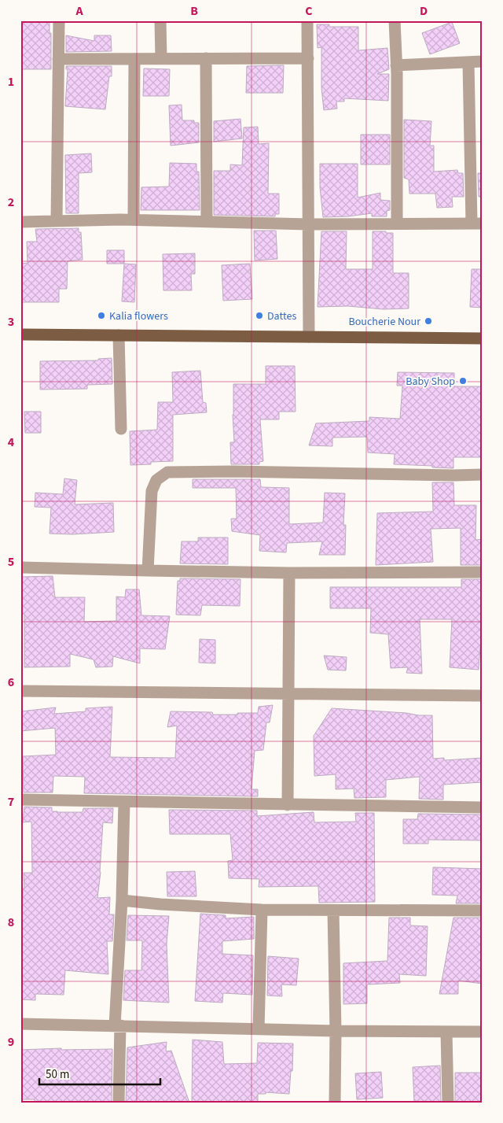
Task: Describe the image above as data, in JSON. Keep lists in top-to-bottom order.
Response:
{
  "places": [
    "Kalia flowers",
    "Dattes",
    "Boucherie Nour",
    "Baby Shop"
  ],
  "scale_bar": "50 m",
  "grid": {
    "columns": [
      "A",
      "B",
      "C",
      "D"
    ],
    "rows": [
      "1",
      "2",
      "3",
      "4",
      "5",
      "6",
      "7",
      "8",
      "9"
    ]
  }
}
